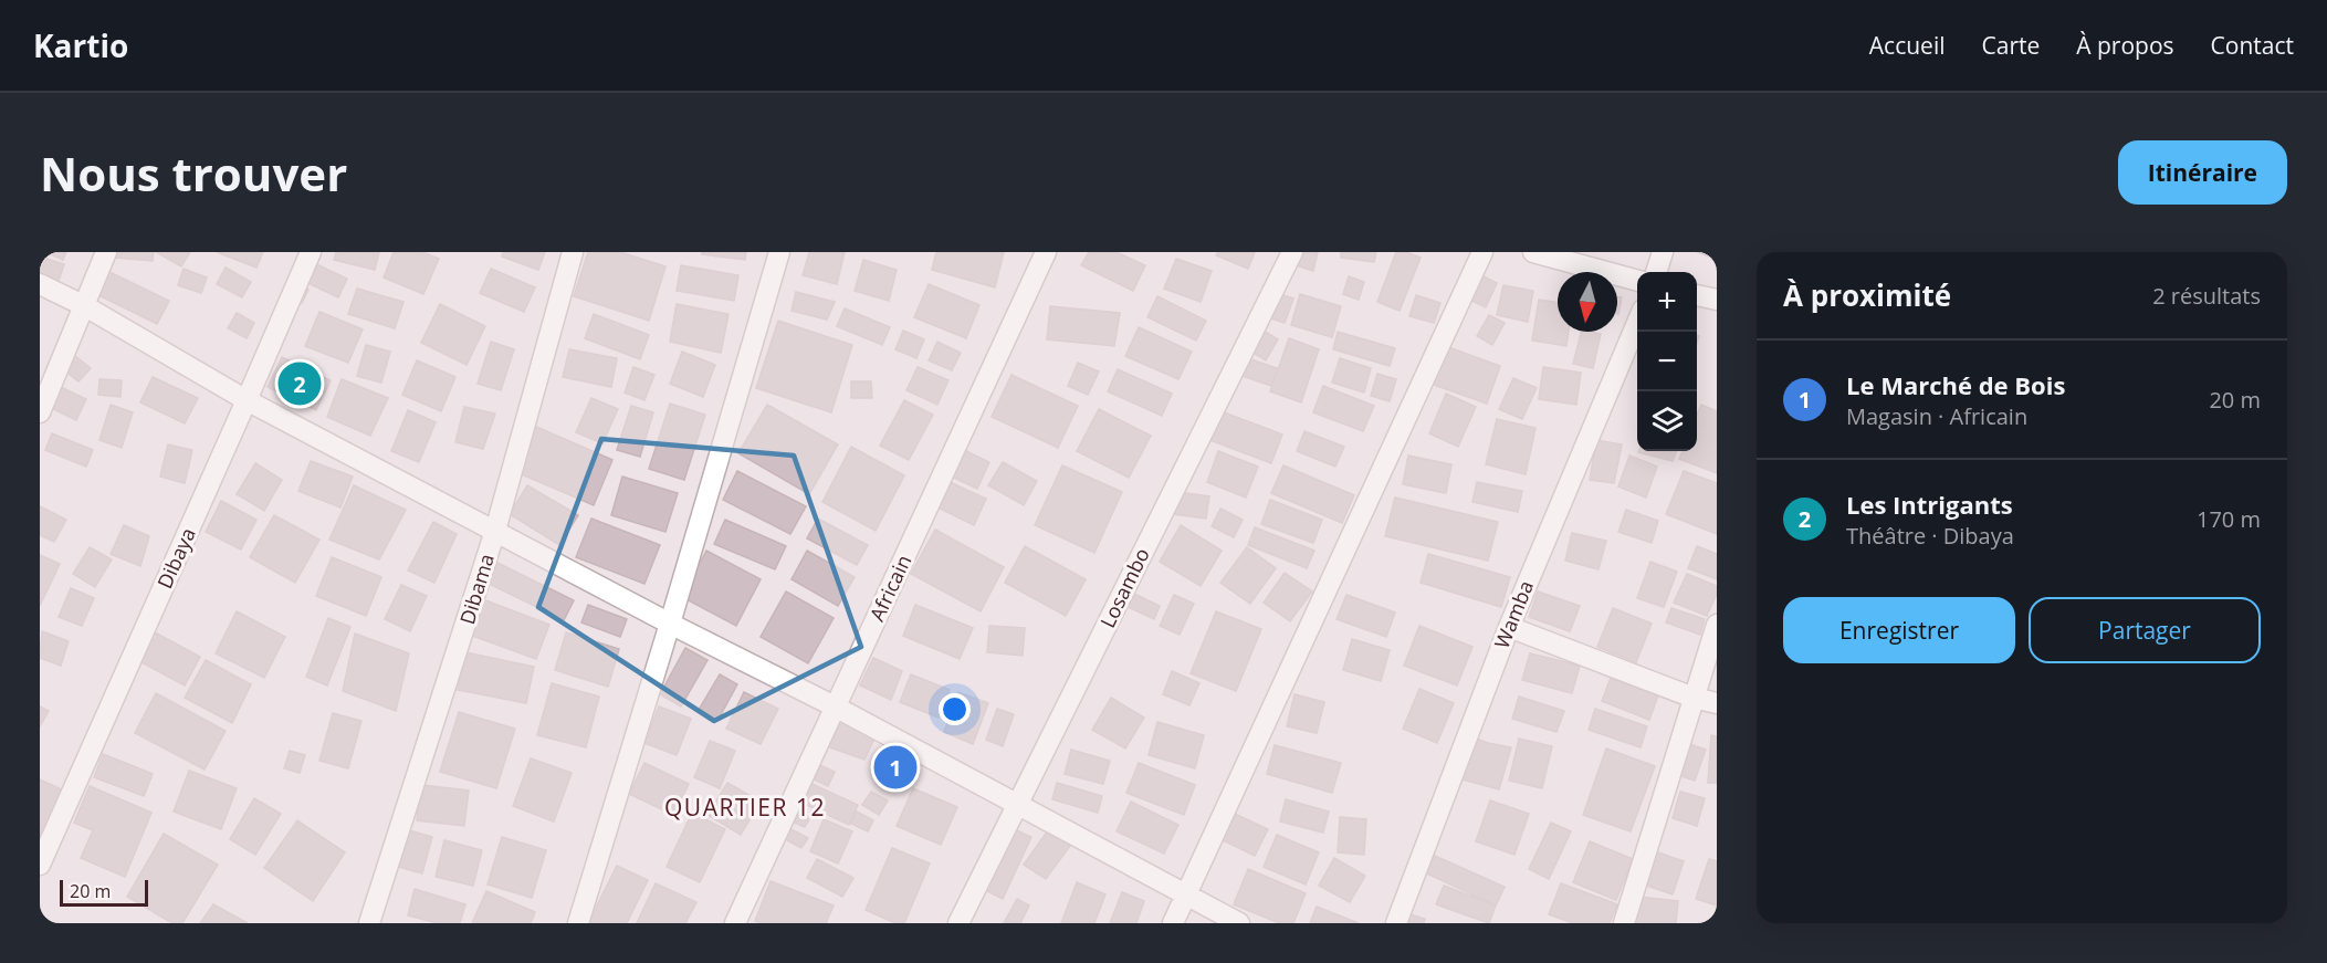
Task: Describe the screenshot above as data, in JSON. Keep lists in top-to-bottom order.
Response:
{
  "streets": {
    "street": [
      "Dibaya",
      "Africain",
      "Losambo",
      "Dibama",
      "Wamba"
    ]
  },
  "districts": ["QUARTIER 12"],
  "scale_bar": "20 m",
  "north": "bottom",
  "page": {
    "header": "Kartio",
    "nav": [
      "Accueil",
      "Carte",
      "À propos",
      "Contact"
    ],
    "buttons": [
      "Itinéraire",
      ["Enregistrer", "Partager"]
    ],
    "title": "Nous trouver",
    "heading": ["À proximité", "2 résultats"],
    "map_buttons": ["+", "−"],
    "list": [
      {
        "mark": "1",
        "name": "Le Marché de Bois",
        "note": "Magasin · Africain",
        "value": "20 m"
      },
      {
        "mark": "2",
        "name": "Les Intrigants",
        "note": "Théâtre · Dibaya",
        "value": "170 m"
      }
    ],
    "pins": ["2", "1"],
    "scale": "20 m"
  }
}
